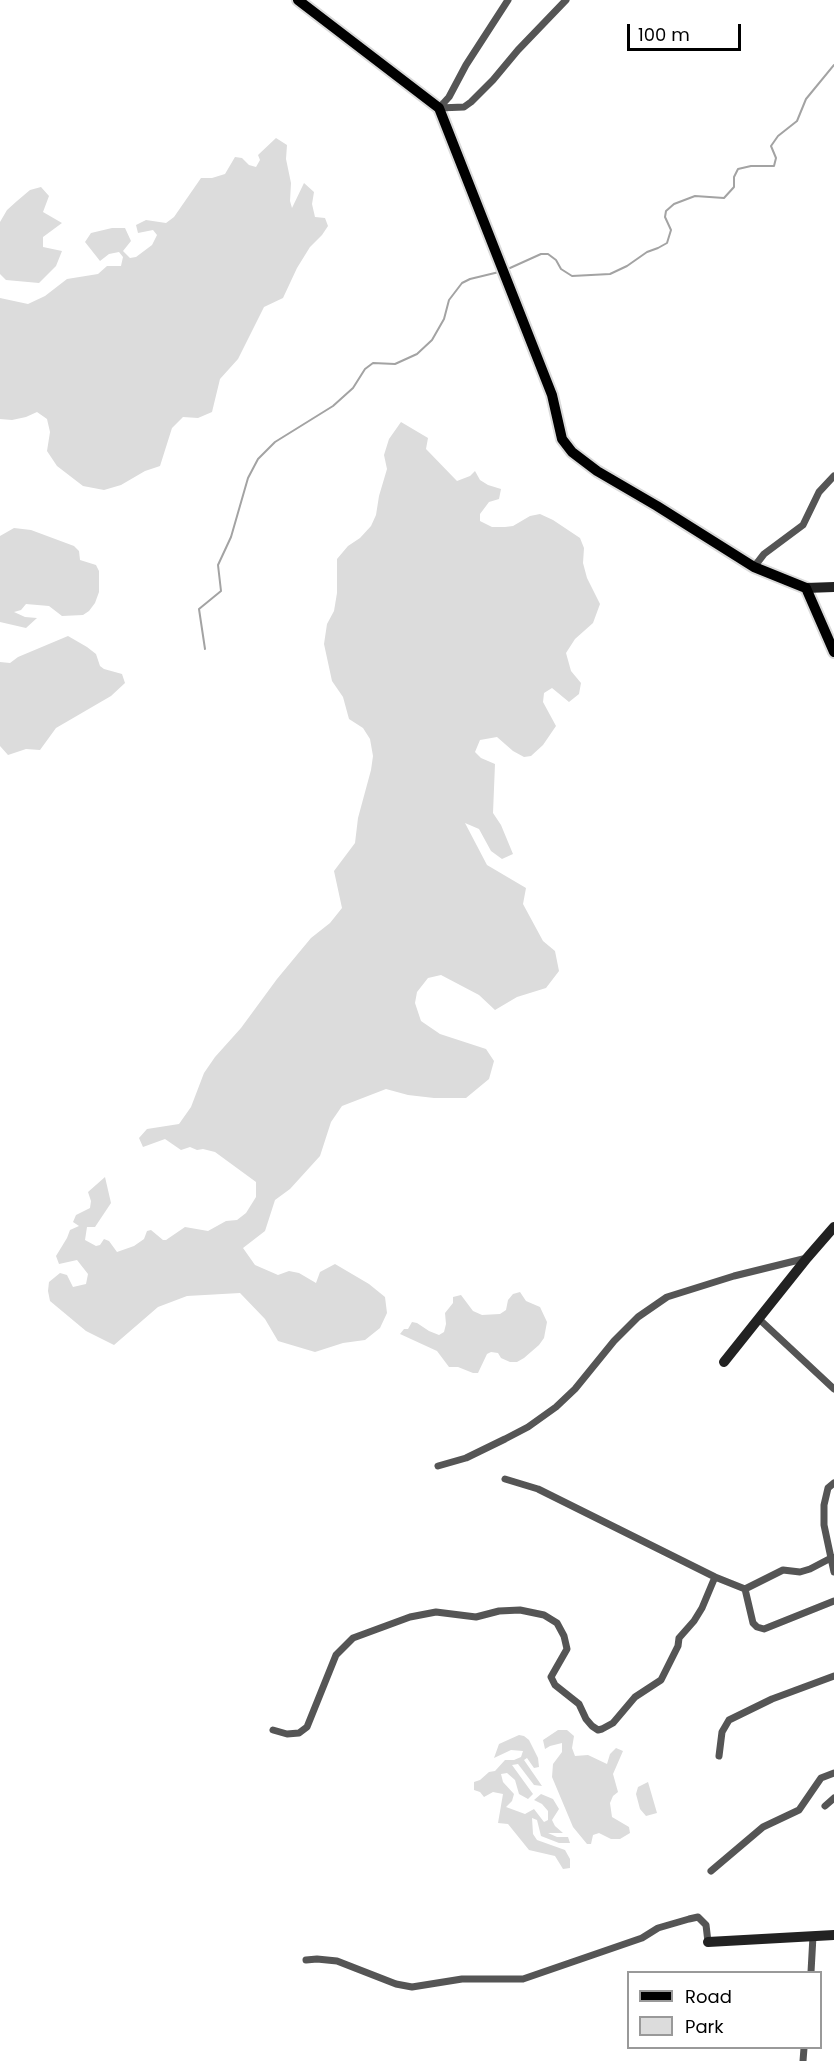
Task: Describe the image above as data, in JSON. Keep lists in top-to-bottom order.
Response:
{
  "legend": ["Road", "Park"],
  "scale_bar": "100 m"
}
